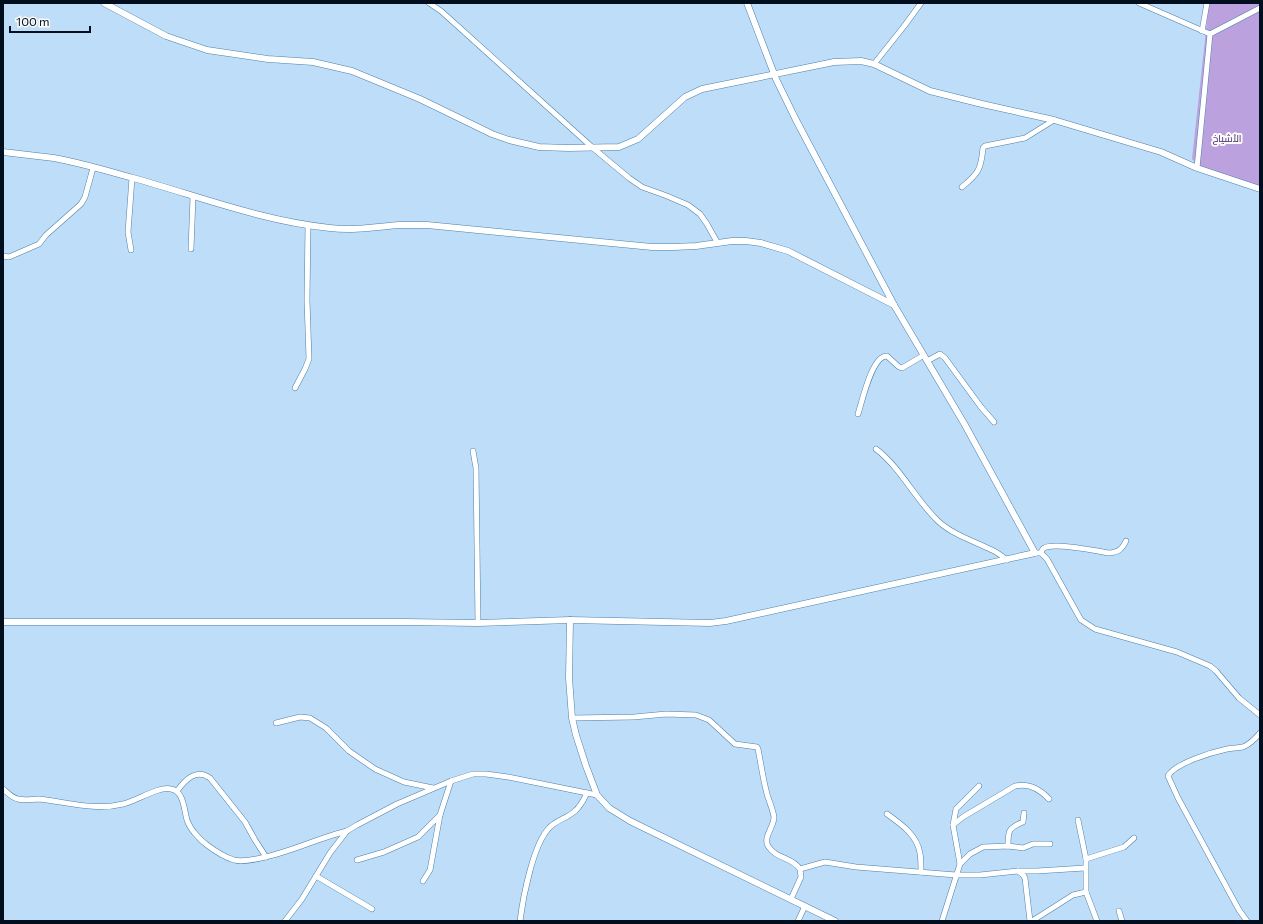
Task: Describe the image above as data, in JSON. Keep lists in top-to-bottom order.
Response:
{
  "parks": ["الأشياخ"],
  "scale_bar": "100 m"
}
